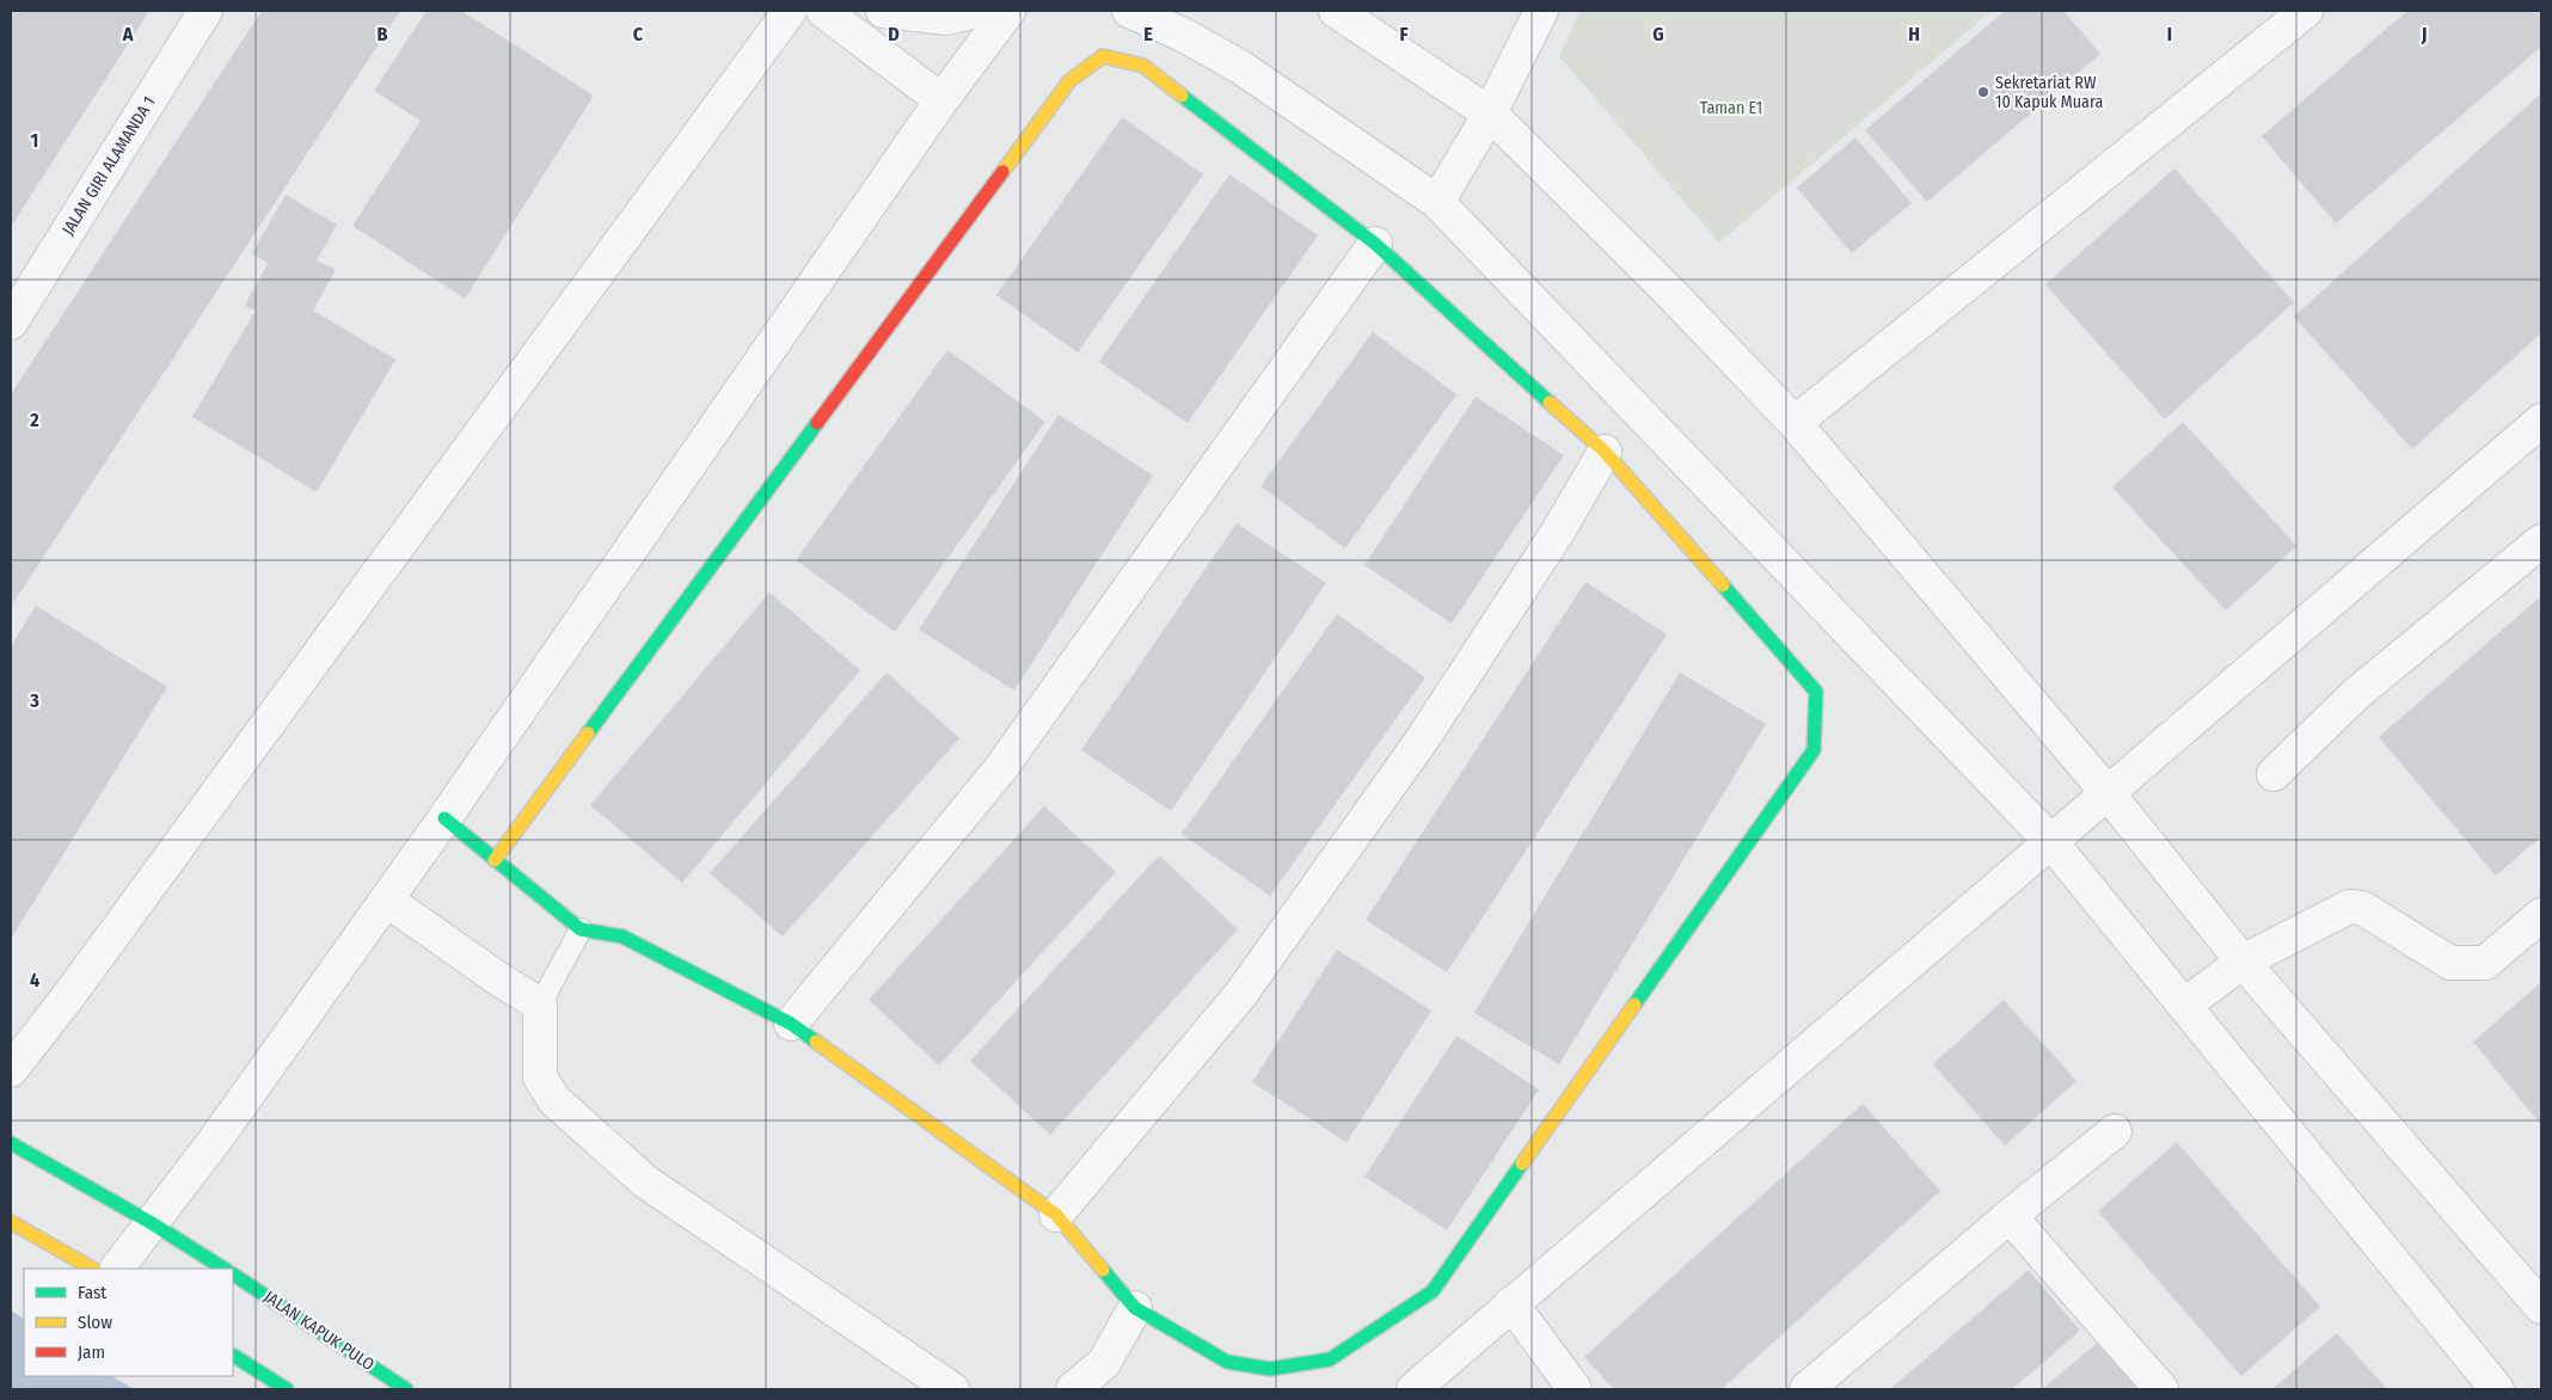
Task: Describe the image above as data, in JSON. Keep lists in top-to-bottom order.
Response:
{
  "streets": {
    "street": ["JALAN GIRI ALAMANDA 1", "JALAN KAPUK PULO"]
  },
  "parks": ["Taman E1"],
  "places": ["Sekretariat RW 10 Kapuk Muara"],
  "legend": ["Fast", "Slow", "Jam"],
  "grid": {
    "columns": [
      "A",
      "B",
      "C",
      "D",
      "E",
      "F",
      "G",
      "H",
      "I",
      "J"
    ],
    "rows": [
      "1",
      "2",
      "3",
      "4"
    ]
  }
}
